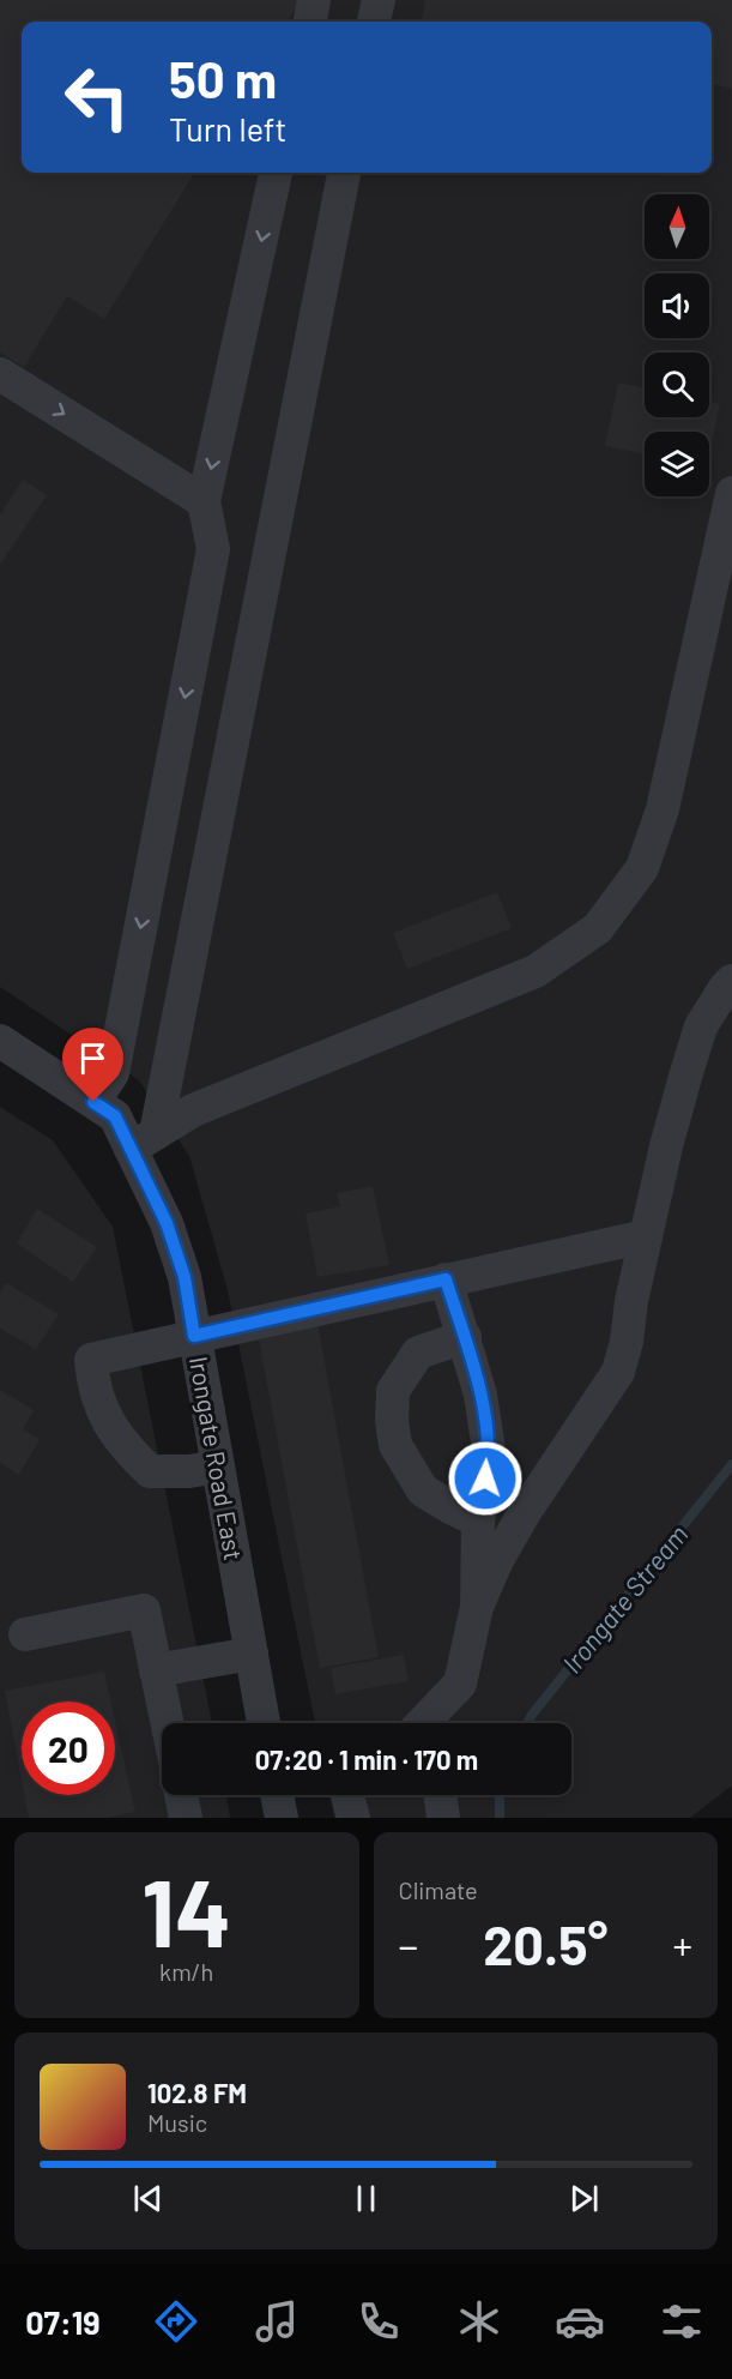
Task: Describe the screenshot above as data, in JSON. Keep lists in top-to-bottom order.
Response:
{
  "streets": {
    "street": ["Irongate Road East"]
  },
  "water": ["Irongate Stream"],
  "north": "top",
  "page": {
    "turn": ["50 m", "Turn left"],
    "limit": "20",
    "trip": "07:20 · 1 min · 170 m",
    "tile": [
      ["14", "km/h"],
      "Climate"
    ],
    "heat": ["−", "20.5°", "+"],
    "song": ["102.8 FM", "Music"],
    "tabs": "07:19"
  }
}
